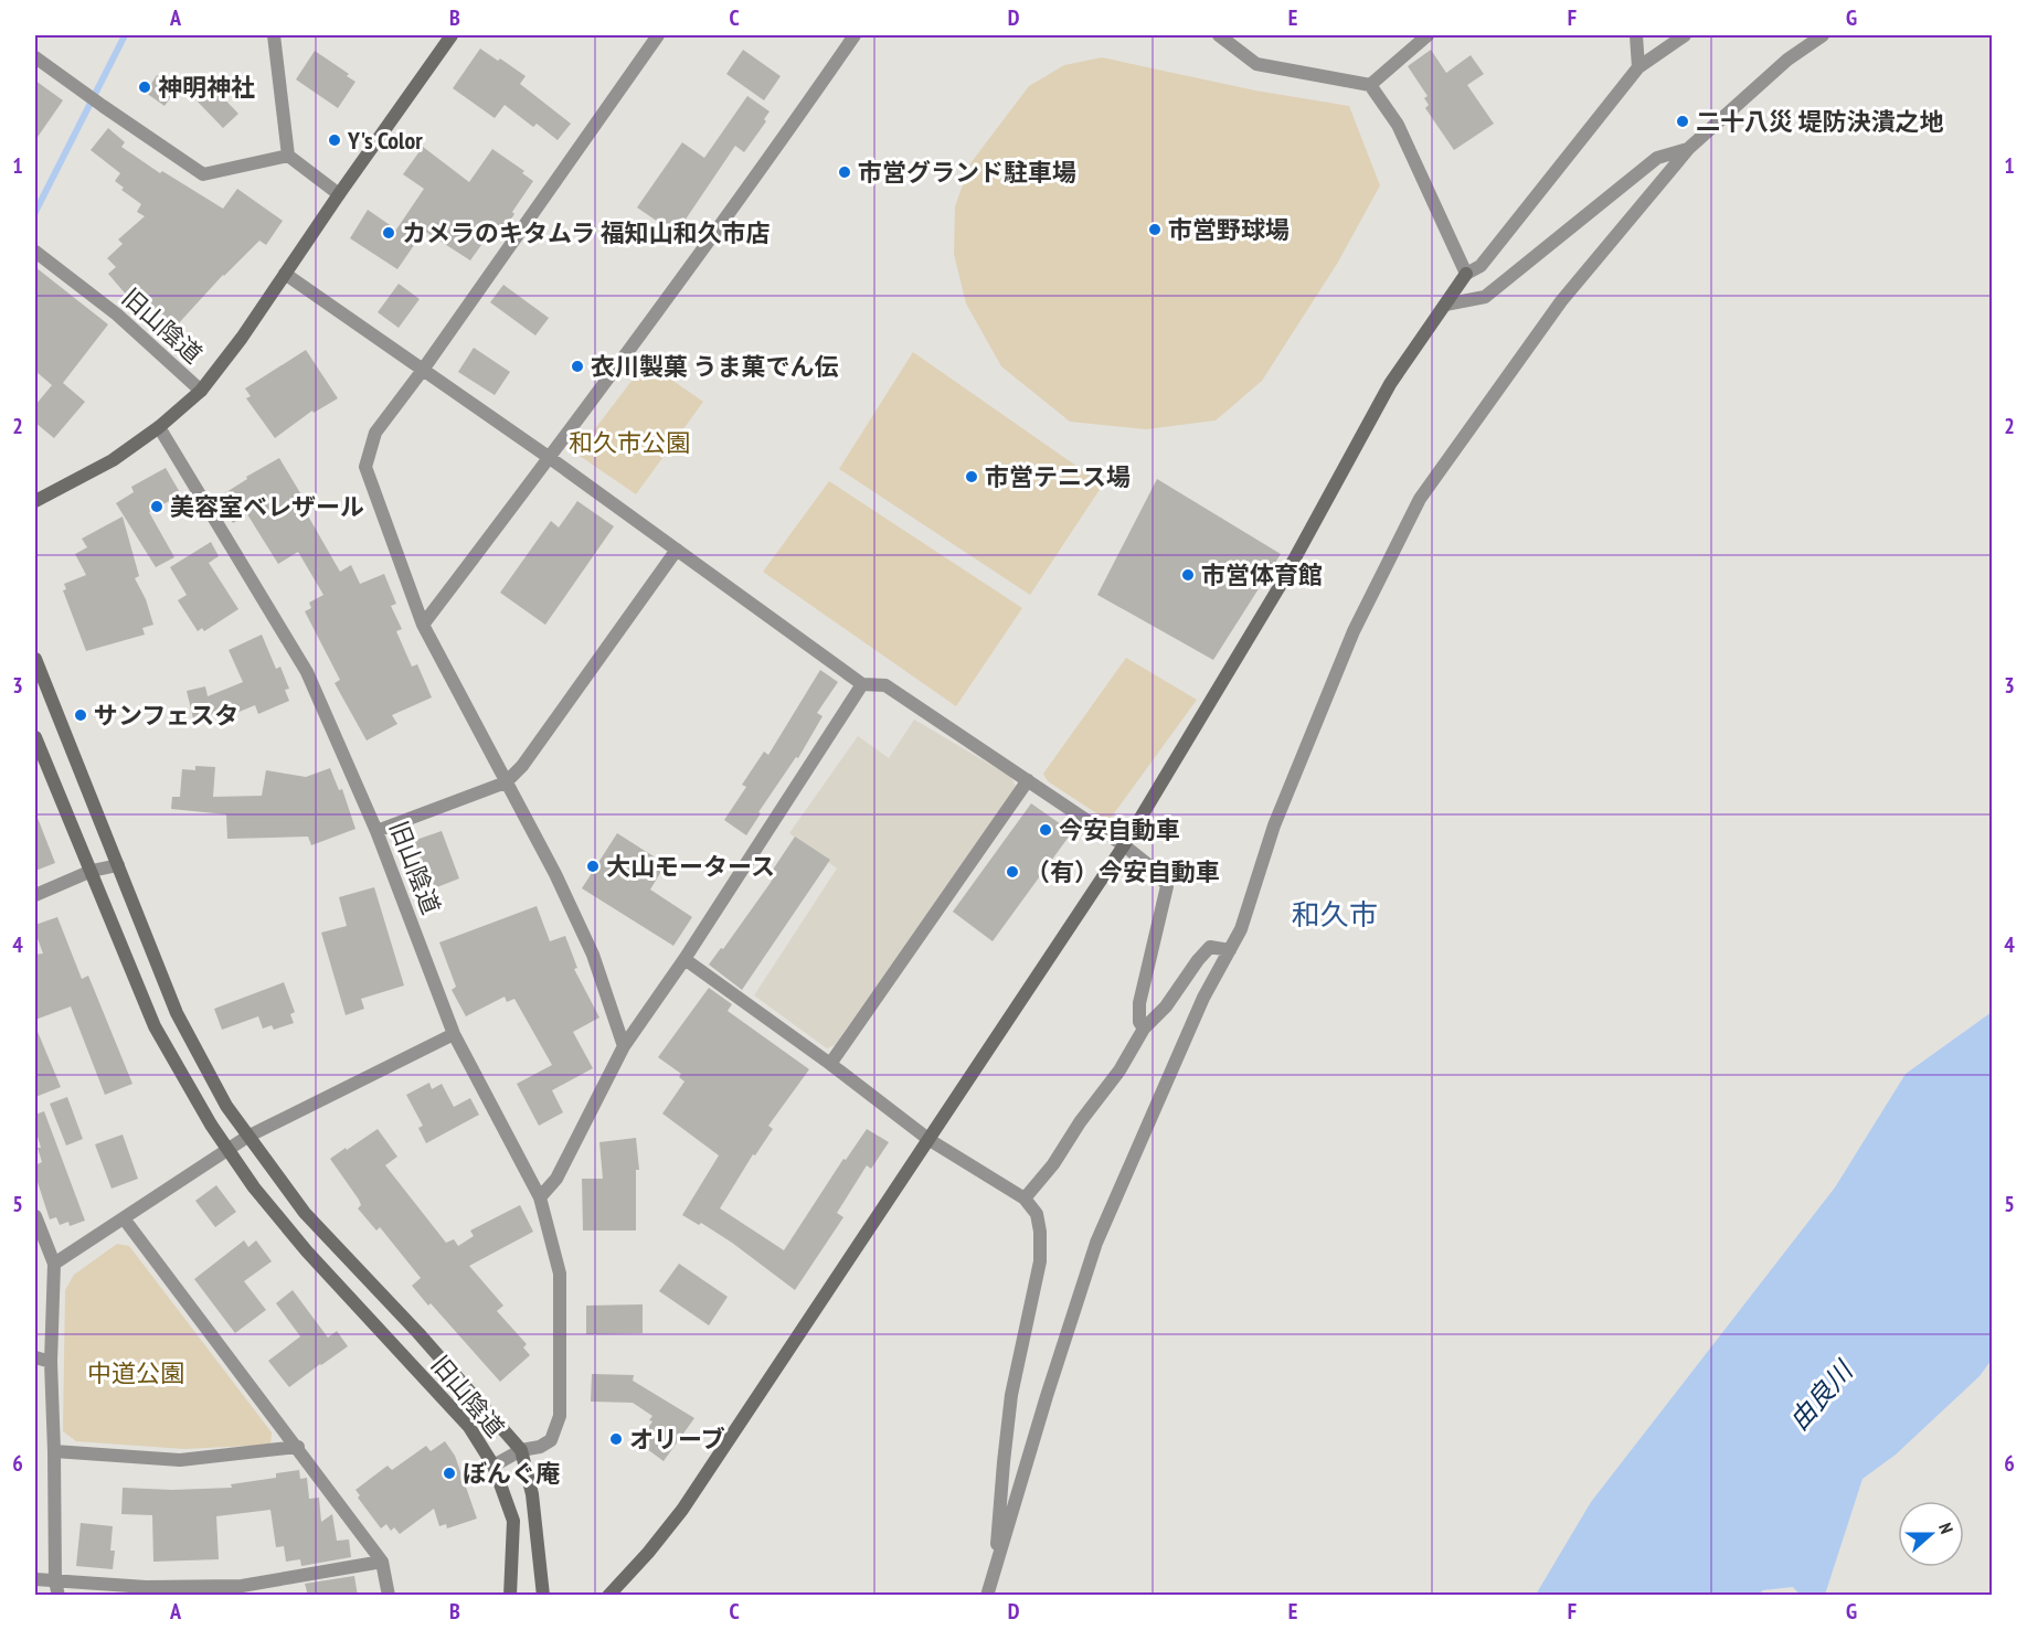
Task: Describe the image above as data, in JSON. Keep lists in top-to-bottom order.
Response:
{
  "streets": {
    "street": ["旧山陰道"]
  },
  "districts": ["和久市"],
  "water": ["由良川"],
  "parks": ["和久市公園", "中道公園"],
  "places": [
    "神明神社",
    "二十八災 堤防決潰之地",
    "Y's Color",
    "市営グランド駐車場",
    "市営野球場",
    "カメラのキタムラ 福知山和久市店",
    "衣川製菓 うま菓でん伝",
    "市営テニス場",
    "美容室ベレザール",
    "市営体育館",
    "サンフェスタ",
    "今安自動車",
    "大山モータース",
    "（有）今安自動車",
    "オリーブ",
    "ぼんぐ庵"
  ],
  "north": "right",
  "grid": {
    "columns": [
      "A",
      "B",
      "C",
      "D",
      "E",
      "F",
      "G"
    ],
    "rows": [
      "1",
      "2",
      "3",
      "4",
      "5",
      "6"
    ]
  }
}
